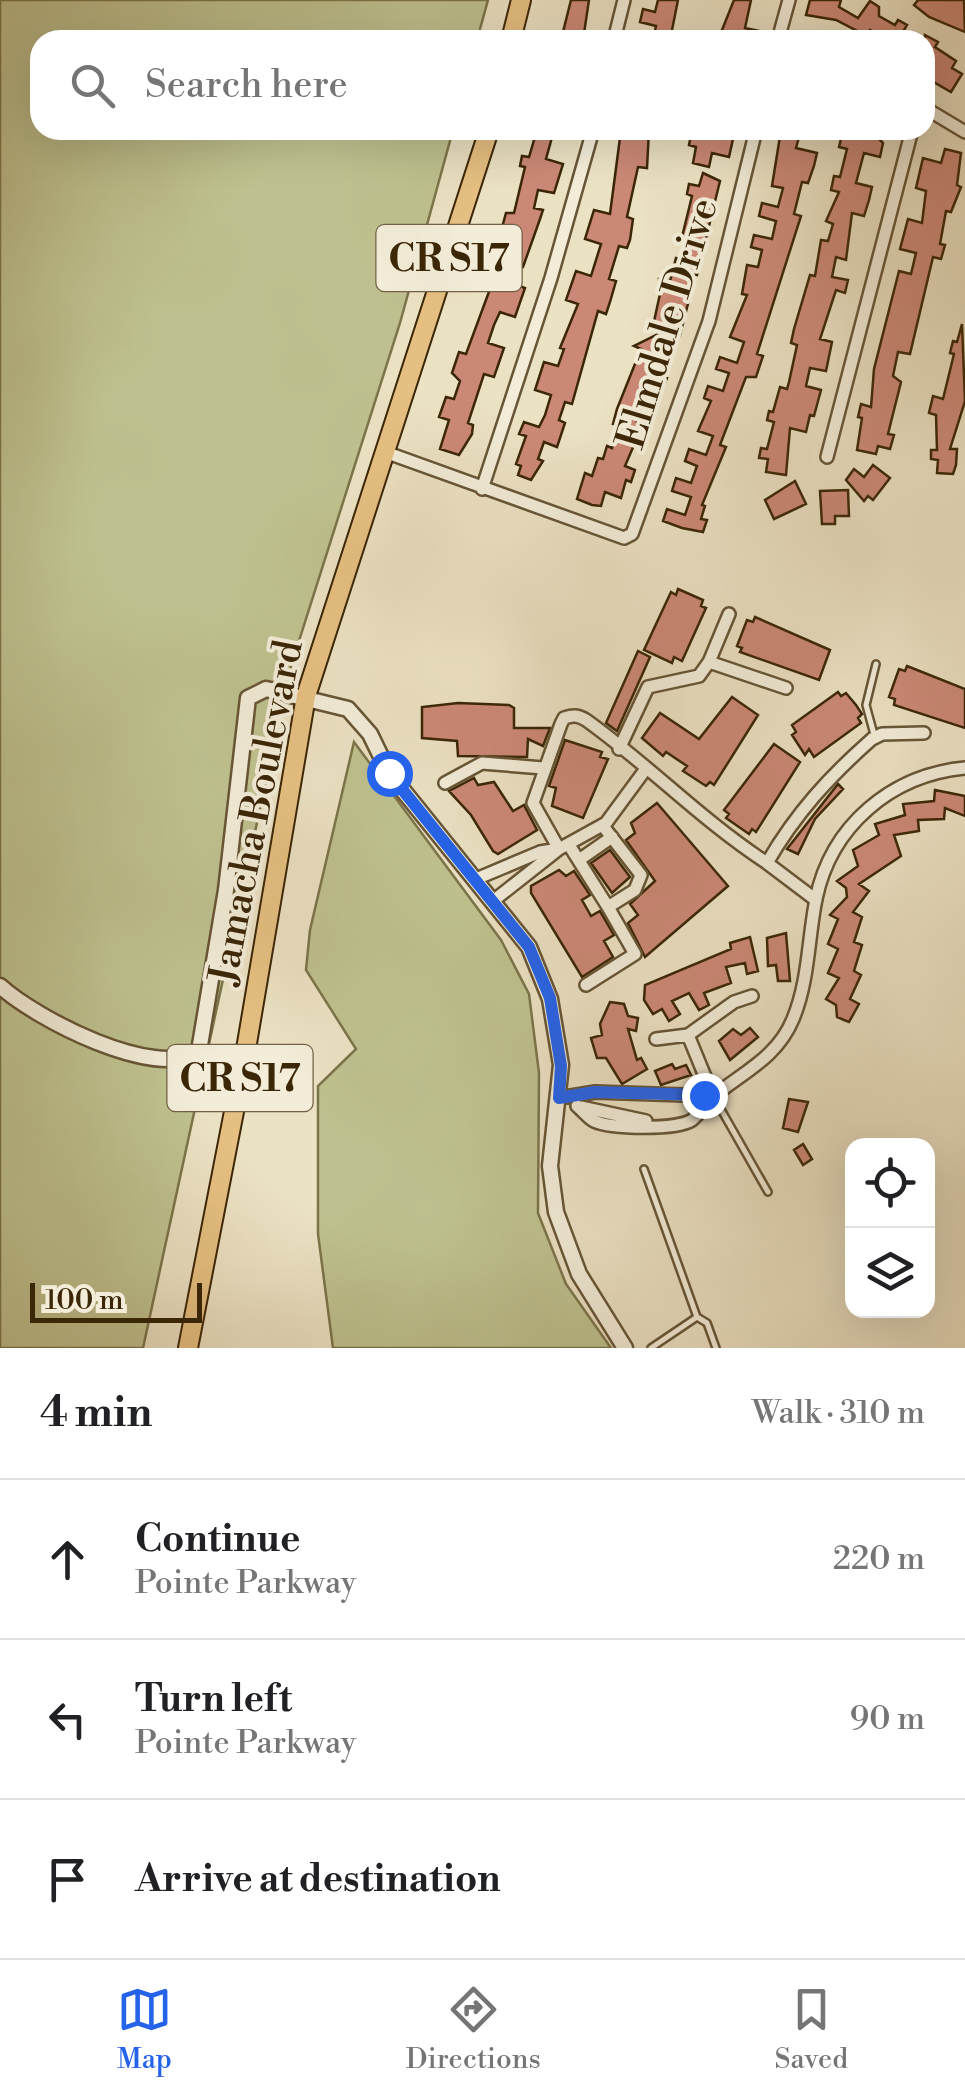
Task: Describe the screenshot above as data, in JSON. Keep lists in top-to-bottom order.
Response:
{
  "streets": {
    "main road": ["CR S17", "Jamacha Boulevard"],
    "street": ["Elmdale Drive"]
  },
  "scale_bar": "100 m",
  "page": {
    "search": "Search here",
    "scale": "100 m",
    "heading": ["4 min", "Walk · 310 m"],
    "list": [
      ["Continue", "Pointe Parkway", "220 m"],
      ["Turn left", "Pointe Parkway", "90 m"],
      "Arrive at destination"
    ],
    "nav": ["Map", "Directions", "Saved"]
  }
}
